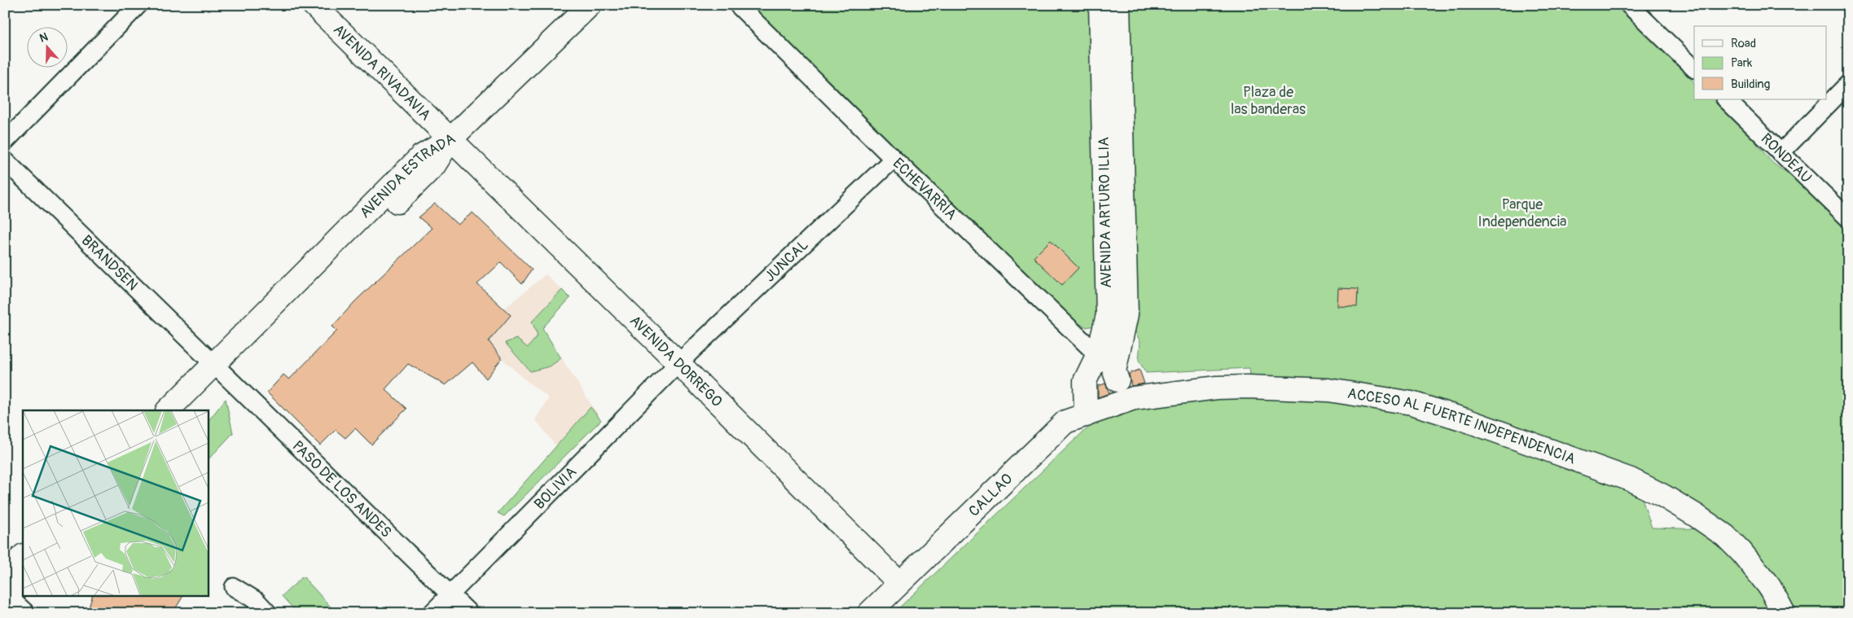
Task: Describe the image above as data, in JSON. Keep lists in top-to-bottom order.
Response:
{
  "streets": {
    "street": [
      "AVENIDA RIVADAVIA",
      "RONDEAU",
      "AVENIDA ESTRADA",
      "ECHEVARRÍA",
      "AVENIDA ARTURO ILLIA",
      "JUNCAL",
      "BRANDSEN",
      "AVENIDA DORREGO",
      "ACCESO AL FUERTE INDEPENDENCIA",
      "PASO DE LOS ANDES",
      "BOLIVIA",
      "CALLAO"
    ]
  },
  "crossings": [
    ["AVENIDA RIVADAVIA", "AVENIDA ESTRADA"],
    ["AVENIDA RIVADAVIA", "AVENIDA DORREGO"],
    ["AVENIDA ESTRADA", "BRANDSEN"],
    ["AVENIDA ESTRADA", "AVENIDA DORREGO"],
    ["AVENIDA ESTRADA", "PASO DE LOS ANDES"],
    ["ECHEVARRÍA", "AVENIDA ARTURO ILLIA"],
    ["ECHEVARRÍA", "JUNCAL"],
    ["ECHEVARRÍA", "ACCESO AL FUERTE INDEPENDENCIA"],
    ["AVENIDA ARTURO ILLIA", "ACCESO AL FUERTE INDEPENDENCIA"],
    ["AVENIDA ARTURO ILLIA", "CALLAO"],
    ["JUNCAL", "AVENIDA DORREGO"],
    ["JUNCAL", "BOLIVIA"],
    ["BRANDSEN", "PASO DE LOS ANDES"],
    ["AVENIDA DORREGO", "BOLIVIA"],
    ["AVENIDA DORREGO", "CALLAO"],
    ["ACCESO AL FUERTE INDEPENDENCIA", "CALLAO"],
    ["PASO DE LOS ANDES", "BOLIVIA"]
  ],
  "parks": ["Plaza de las banderas", "Parque Independencia"],
  "legend": ["Road", "Park", "Building"],
  "north": "top"
}
